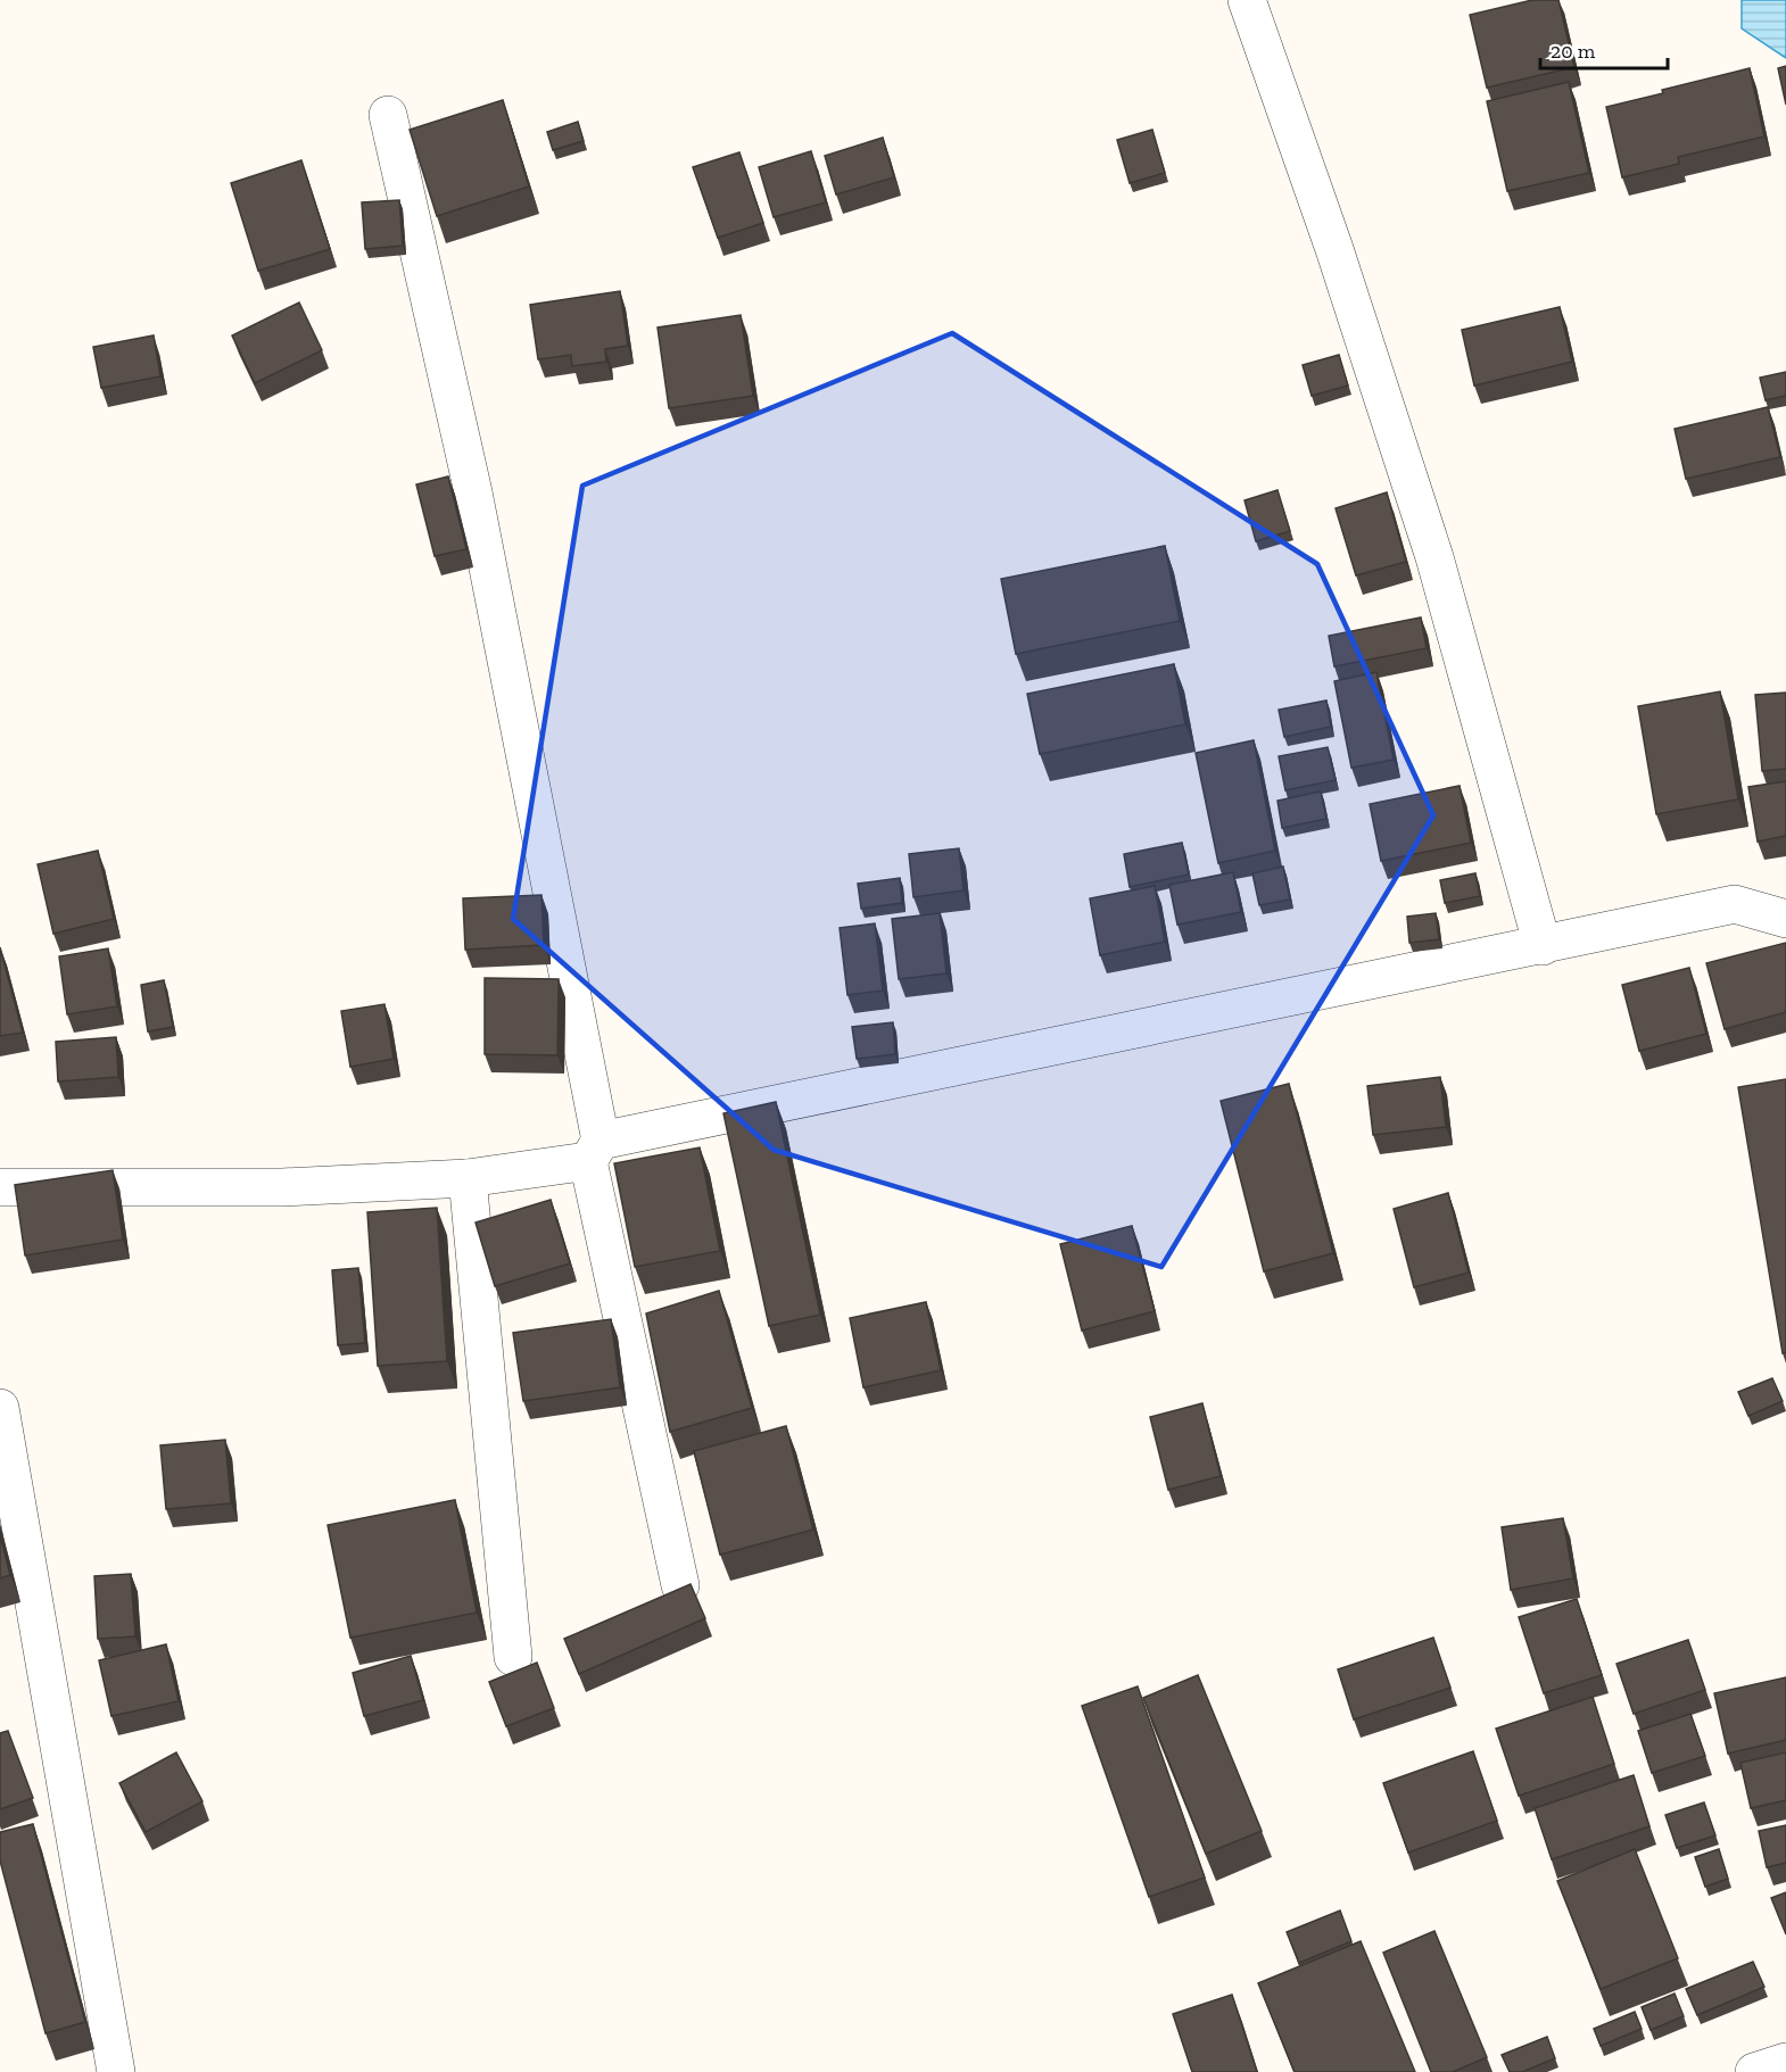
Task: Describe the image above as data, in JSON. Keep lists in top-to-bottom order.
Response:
{
  "scale_bar": "20 m"
}
